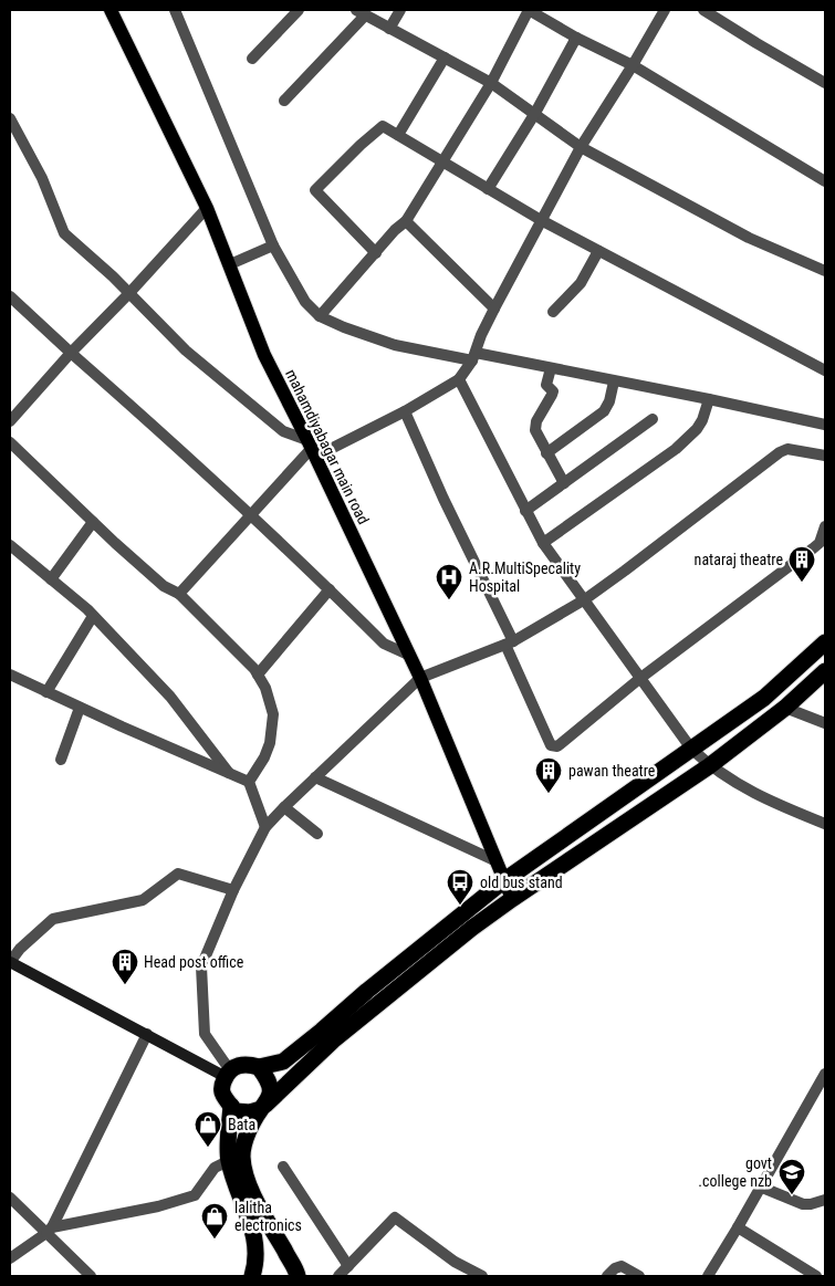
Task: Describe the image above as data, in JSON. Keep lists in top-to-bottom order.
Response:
{
  "streets": {
    "main road": ["mahamdiyabagar main road"]
  },
  "places": {
    "building": ["nataraj theatre", "pawan theatre", "Head post office"],
    "hospital": ["A.R.MultiSpecality Hospital"],
    "bus stop": ["old bus stand"],
    "shop": ["Bata", "lalitha electronics"],
    "school or university": ["govt .college nzb"]
  }
}
